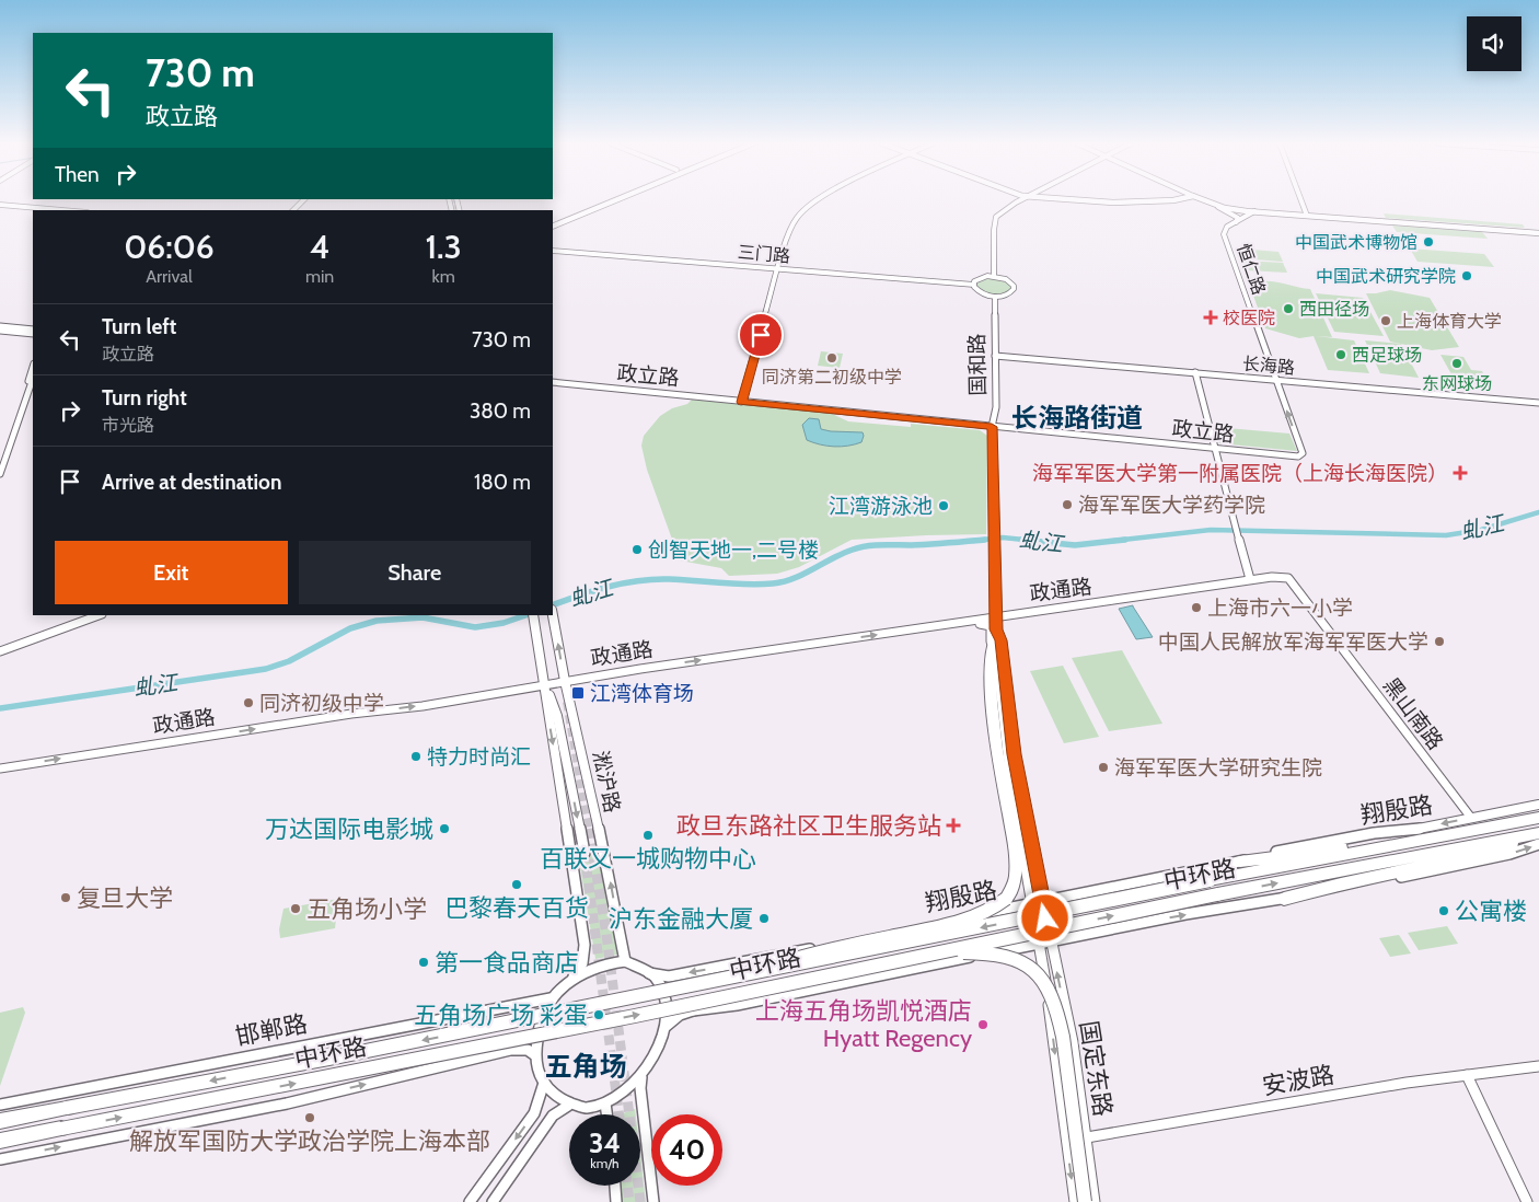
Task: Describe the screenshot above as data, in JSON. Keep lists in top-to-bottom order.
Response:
{
  "streets": {
    "highway": ["中环路"],
    "main road": ["淞沪路", "翔殷路", "邯郸路"],
    "street": [
      "三门路",
      "恒仁路",
      "国和路",
      "长海路",
      "政立路",
      "政通路",
      "黑山南路",
      "国定东路",
      "安波路"
    ]
  },
  "crossings": [
    ["恒仁路", "长海路"],
    ["恒仁路", "政立路"],
    ["国和路", "长海路"],
    ["国和路", "政立路"],
    ["国和路", "政通路"],
    ["国和路", "翔殷路"],
    ["国和路", "国定东路"],
    ["政通路", "黑山南路"],
    ["政通路", "淞沪路"],
    ["黑山南路", "翔殷路"],
    ["淞沪路", "翔殷路"],
    ["淞沪路", "邯郸路"],
    ["翔殷路", "邯郸路"],
    ["国定东路", "安波路"]
  ],
  "one_way": ["政通路"],
  "districts": ["长海路街道", "五角场"],
  "water": ["虬江"],
  "places": {
    "other": [
      "中国武术博物馆",
      "中国武术研究学院",
      "西田径场",
      "上海体育大学",
      "西足球场",
      "同济第二初级中学",
      "东网球场",
      "海军军医大学药学院",
      "江湾游泳池",
      "创智天地一,二号楼",
      "上海市六一小学",
      "中国人民解放军海军军医大学",
      "同济初级中学",
      "特力时尚汇",
      "海军军医大学研究生院",
      "万达国际电影城",
      "百联又一城购物中心",
      "巴黎春天百货",
      "复旦大学",
      "五角场小学",
      "公寓楼",
      "沪东金融大厦",
      "第一食品商店",
      "五角场广场 彩蛋",
      "上海五角场凯悦酒店 Hyatt Regency",
      "解放军国防大学政治学院上海本部"
    ],
    "health": ["校医院", "海军军医大学第一附属医院（上海长海医院）", "政旦东路社区卫生服务站"],
    "transit": ["江湾体育场"]
  },
  "page": {
    "turn": ["730 m", "政立路"],
    "then": "Then",
    "eta": [
      "06:06",
      "Arrival",
      "4",
      "min",
      "1.3",
      "km"
    ],
    "list": [
      {
        "name": "Turn left",
        "note": "政立路",
        "value": "730 m"
      },
      {
        "name": "Turn right",
        "note": "市光路",
        "value": "380 m"
      },
      {
        "name": "Arrive at destination",
        "value": "180 m"
      }
    ],
    "buttons": ["Exit", "Share"],
    "speed": "34 km/h",
    "limit": "40"
  }
}
